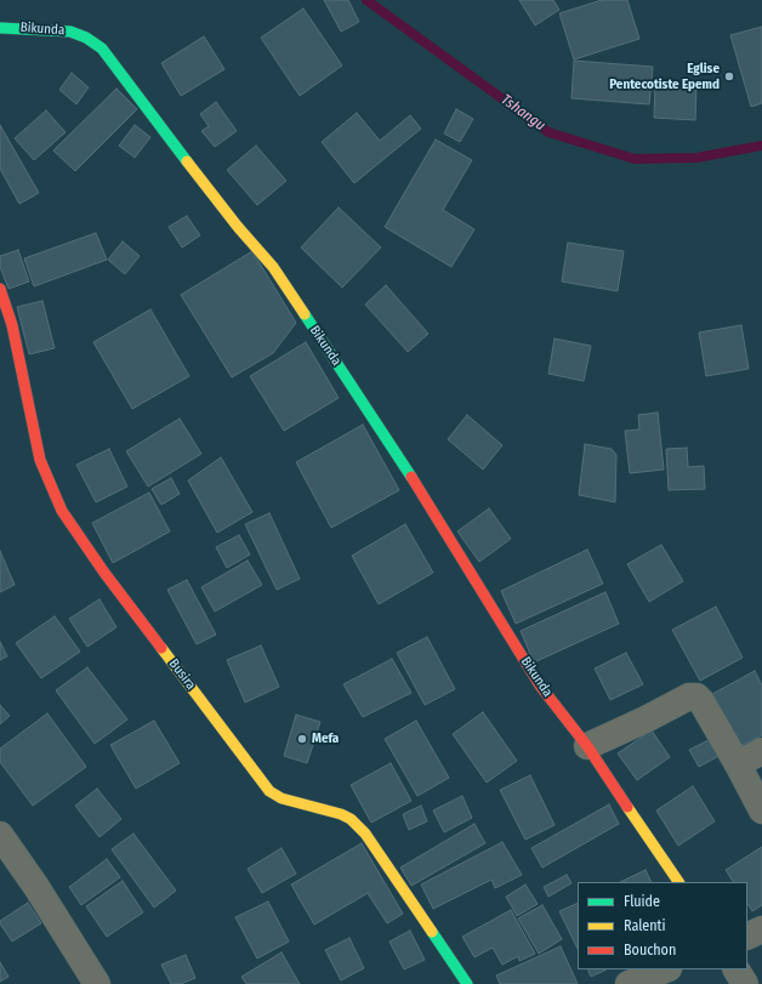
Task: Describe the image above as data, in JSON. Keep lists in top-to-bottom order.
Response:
{
  "streets": {
    "street": ["Bikunda", "Busira"]
  },
  "water": ["Tshangu"],
  "places": ["Eglise Pentecotiste Epemd", "Mefa"],
  "legend": ["Fluide", "Ralenti", "Bouchon"]
}
